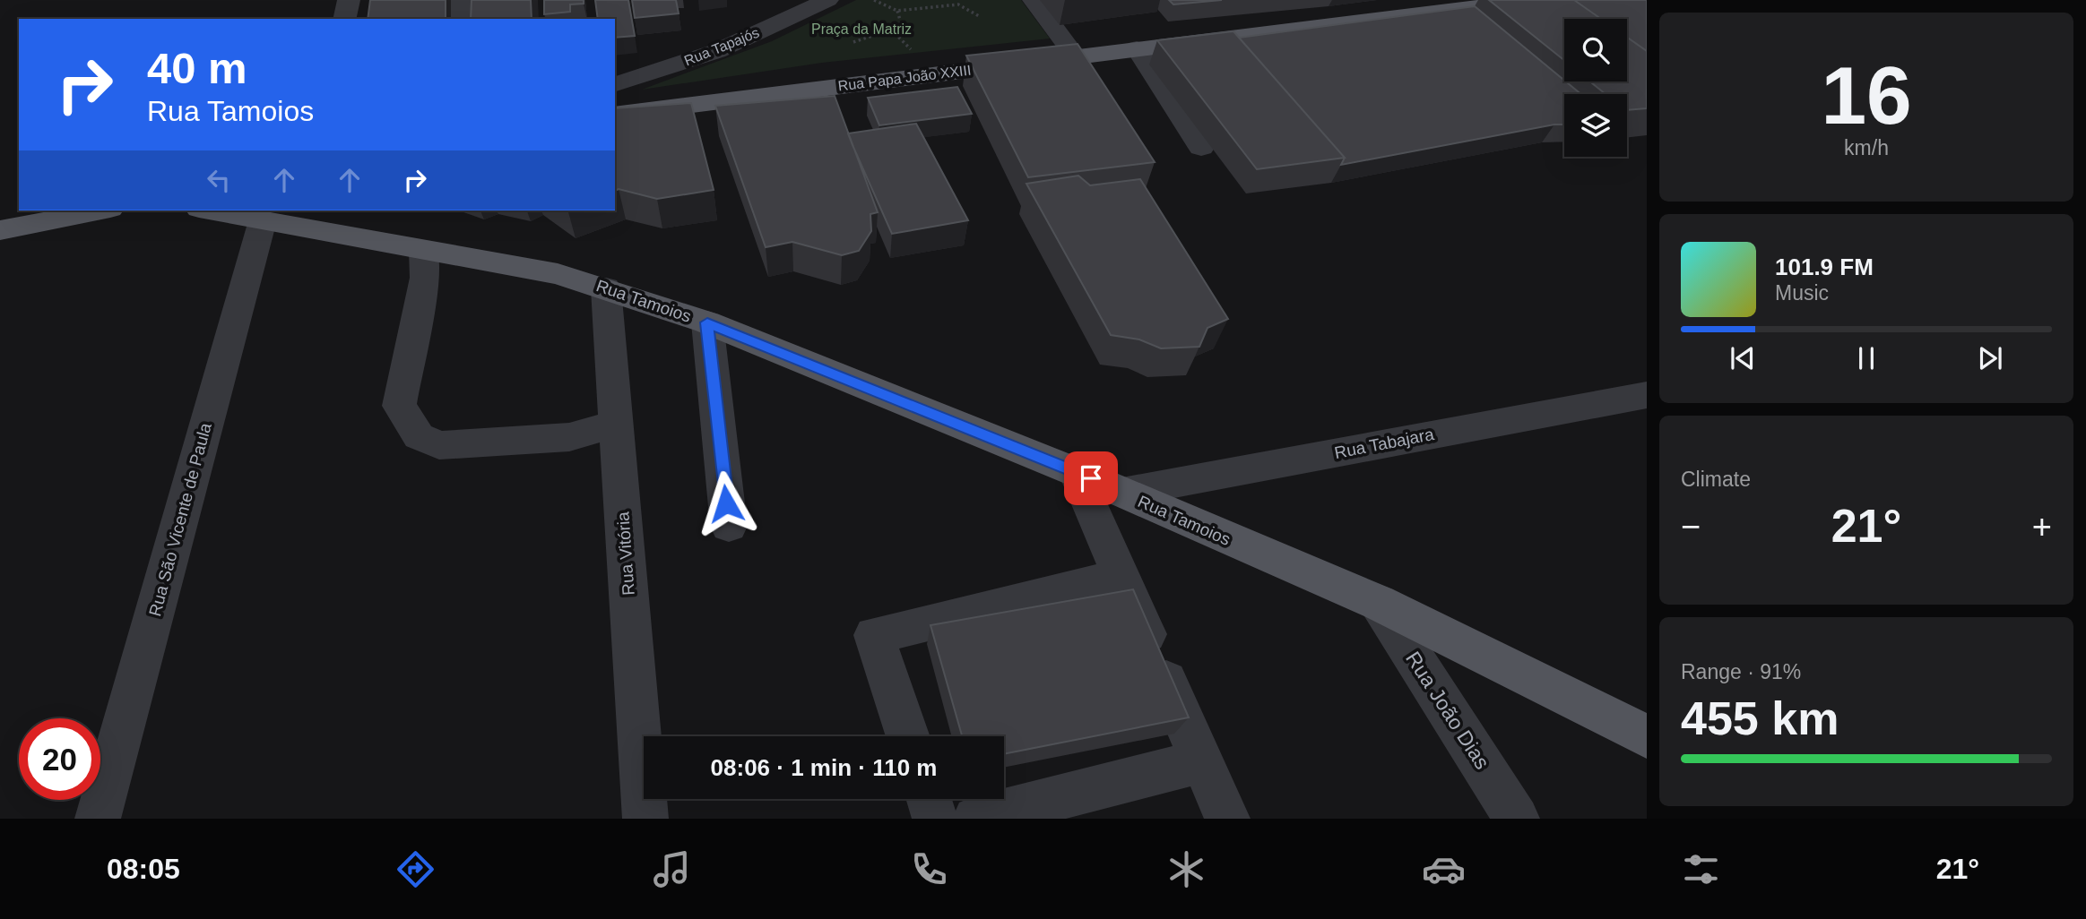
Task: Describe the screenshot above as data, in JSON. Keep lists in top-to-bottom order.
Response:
{
  "streets": {
    "main road": ["Rua Papa João XXIII", "Rua Tamoios"],
    "street": [
      "Rua Tapajós",
      "Rua Tabajara",
      "Rua São Vicente de Paula",
      "Rua Vitória",
      "Rua João Dias"
    ]
  },
  "crossings": [
    ["Rua Tamoios", "Rua Tabajara"],
    ["Rua Tamoios", "Rua São Vicente de Paula"],
    ["Rua Tamoios", "Rua Vitória"],
    ["Rua Tamoios", "Rua João Dias"]
  ],
  "parks": ["Praça da Matriz"],
  "page": {
    "tile": [
      ["16", "km/h"],
      "Climate",
      ["Range · 91%", "455 km"]
    ],
    "turn": ["40 m", "Rua Tamoios"],
    "song": ["101.9 FM", "Music"],
    "heat": ["−", "21°", "+"],
    "limit": "20",
    "trip": "08:06 · 1 min · 110 m",
    "tabs": ["08:05", "21°"]
  }
}
